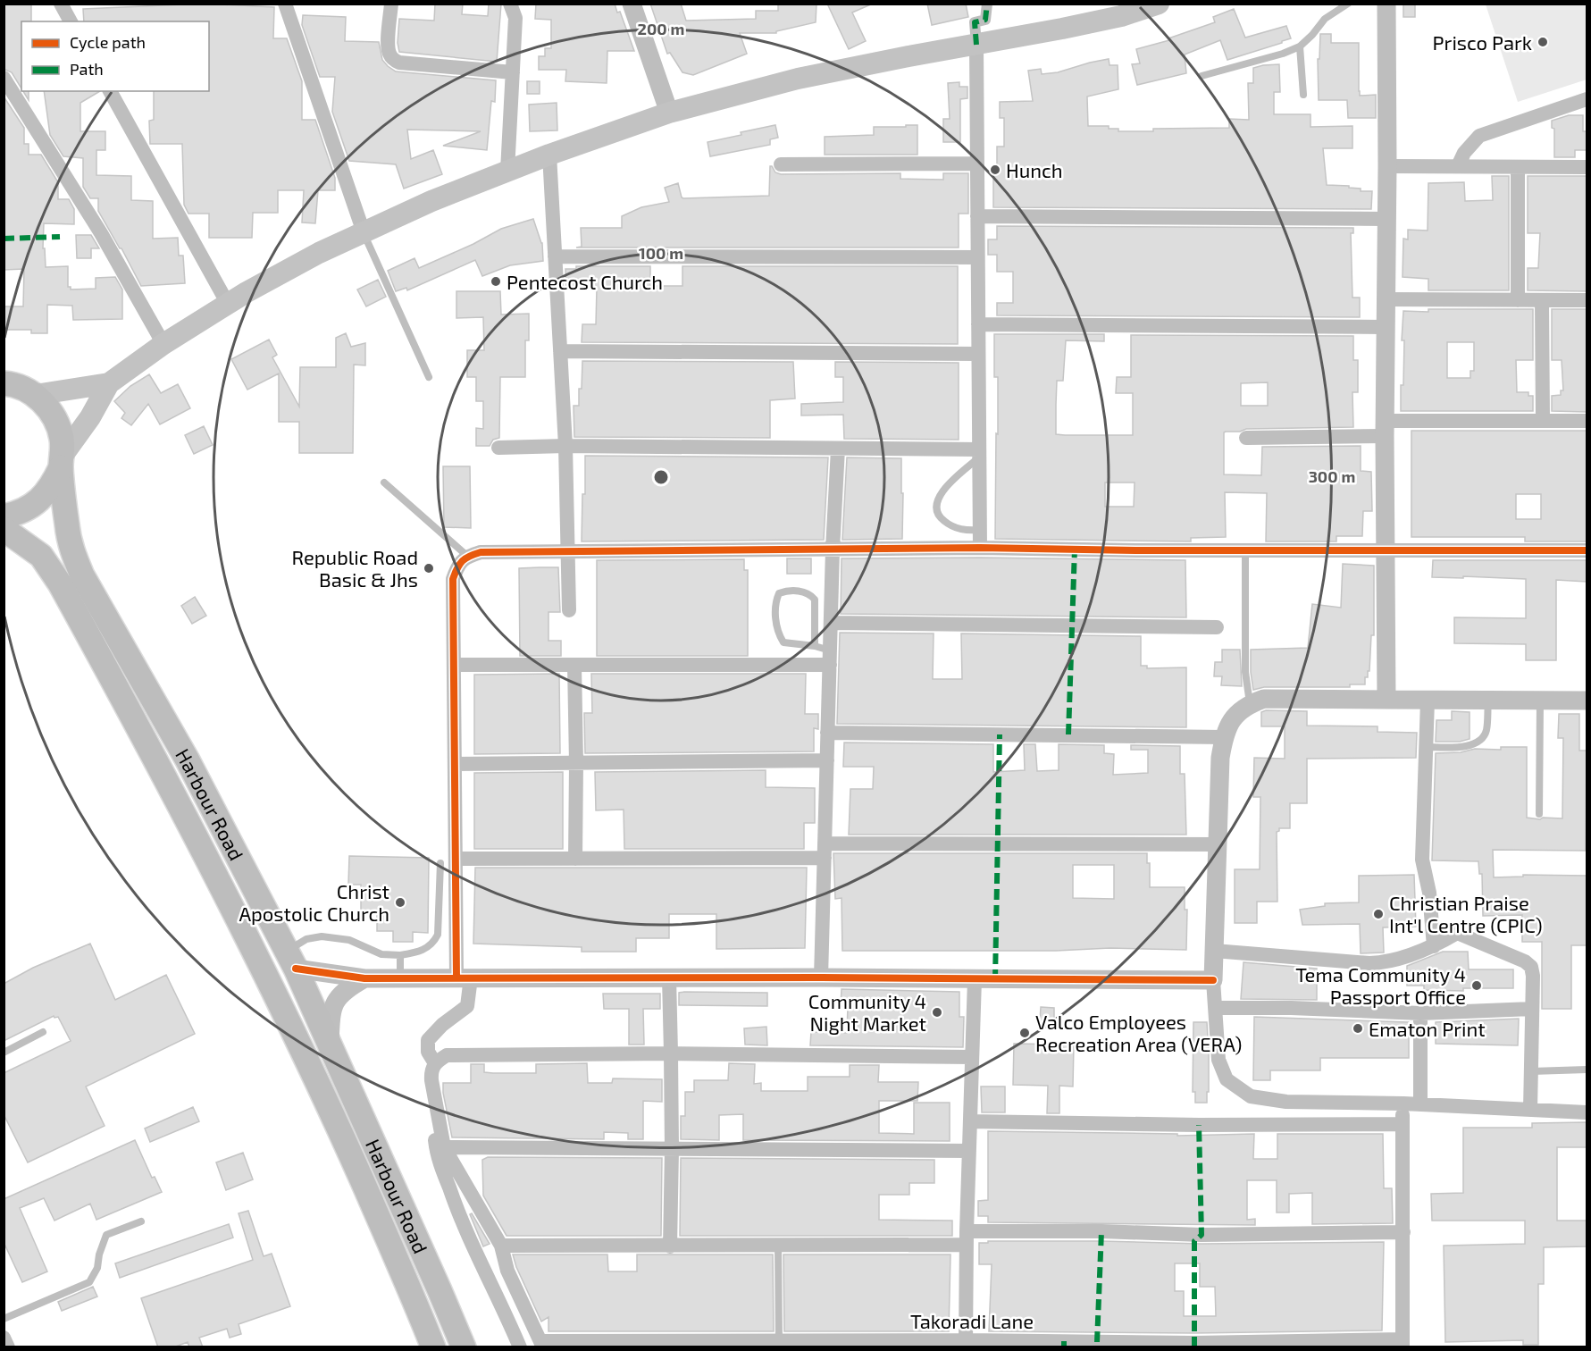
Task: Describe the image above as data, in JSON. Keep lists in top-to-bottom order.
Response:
{
  "streets": {
    "highway": ["Harbour Road"],
    "street": ["Takoradi Lane"]
  },
  "places": [
    "Prisco Park",
    "Hunch",
    "Pentecost Church",
    "Republic Road Basic & Jhs",
    "Christ Apostolic Church",
    "Christian Praise Int'l Centre (CPIC)",
    "Tema Community 4 Passport Office",
    "Community 4 Night Market",
    "Ematon Print",
    "Valco Employees Recreation Area (VERA)"
  ],
  "legend": ["Cycle path", "Path"],
  "rings": ["200 m", "100 m", "300 m"]
}
